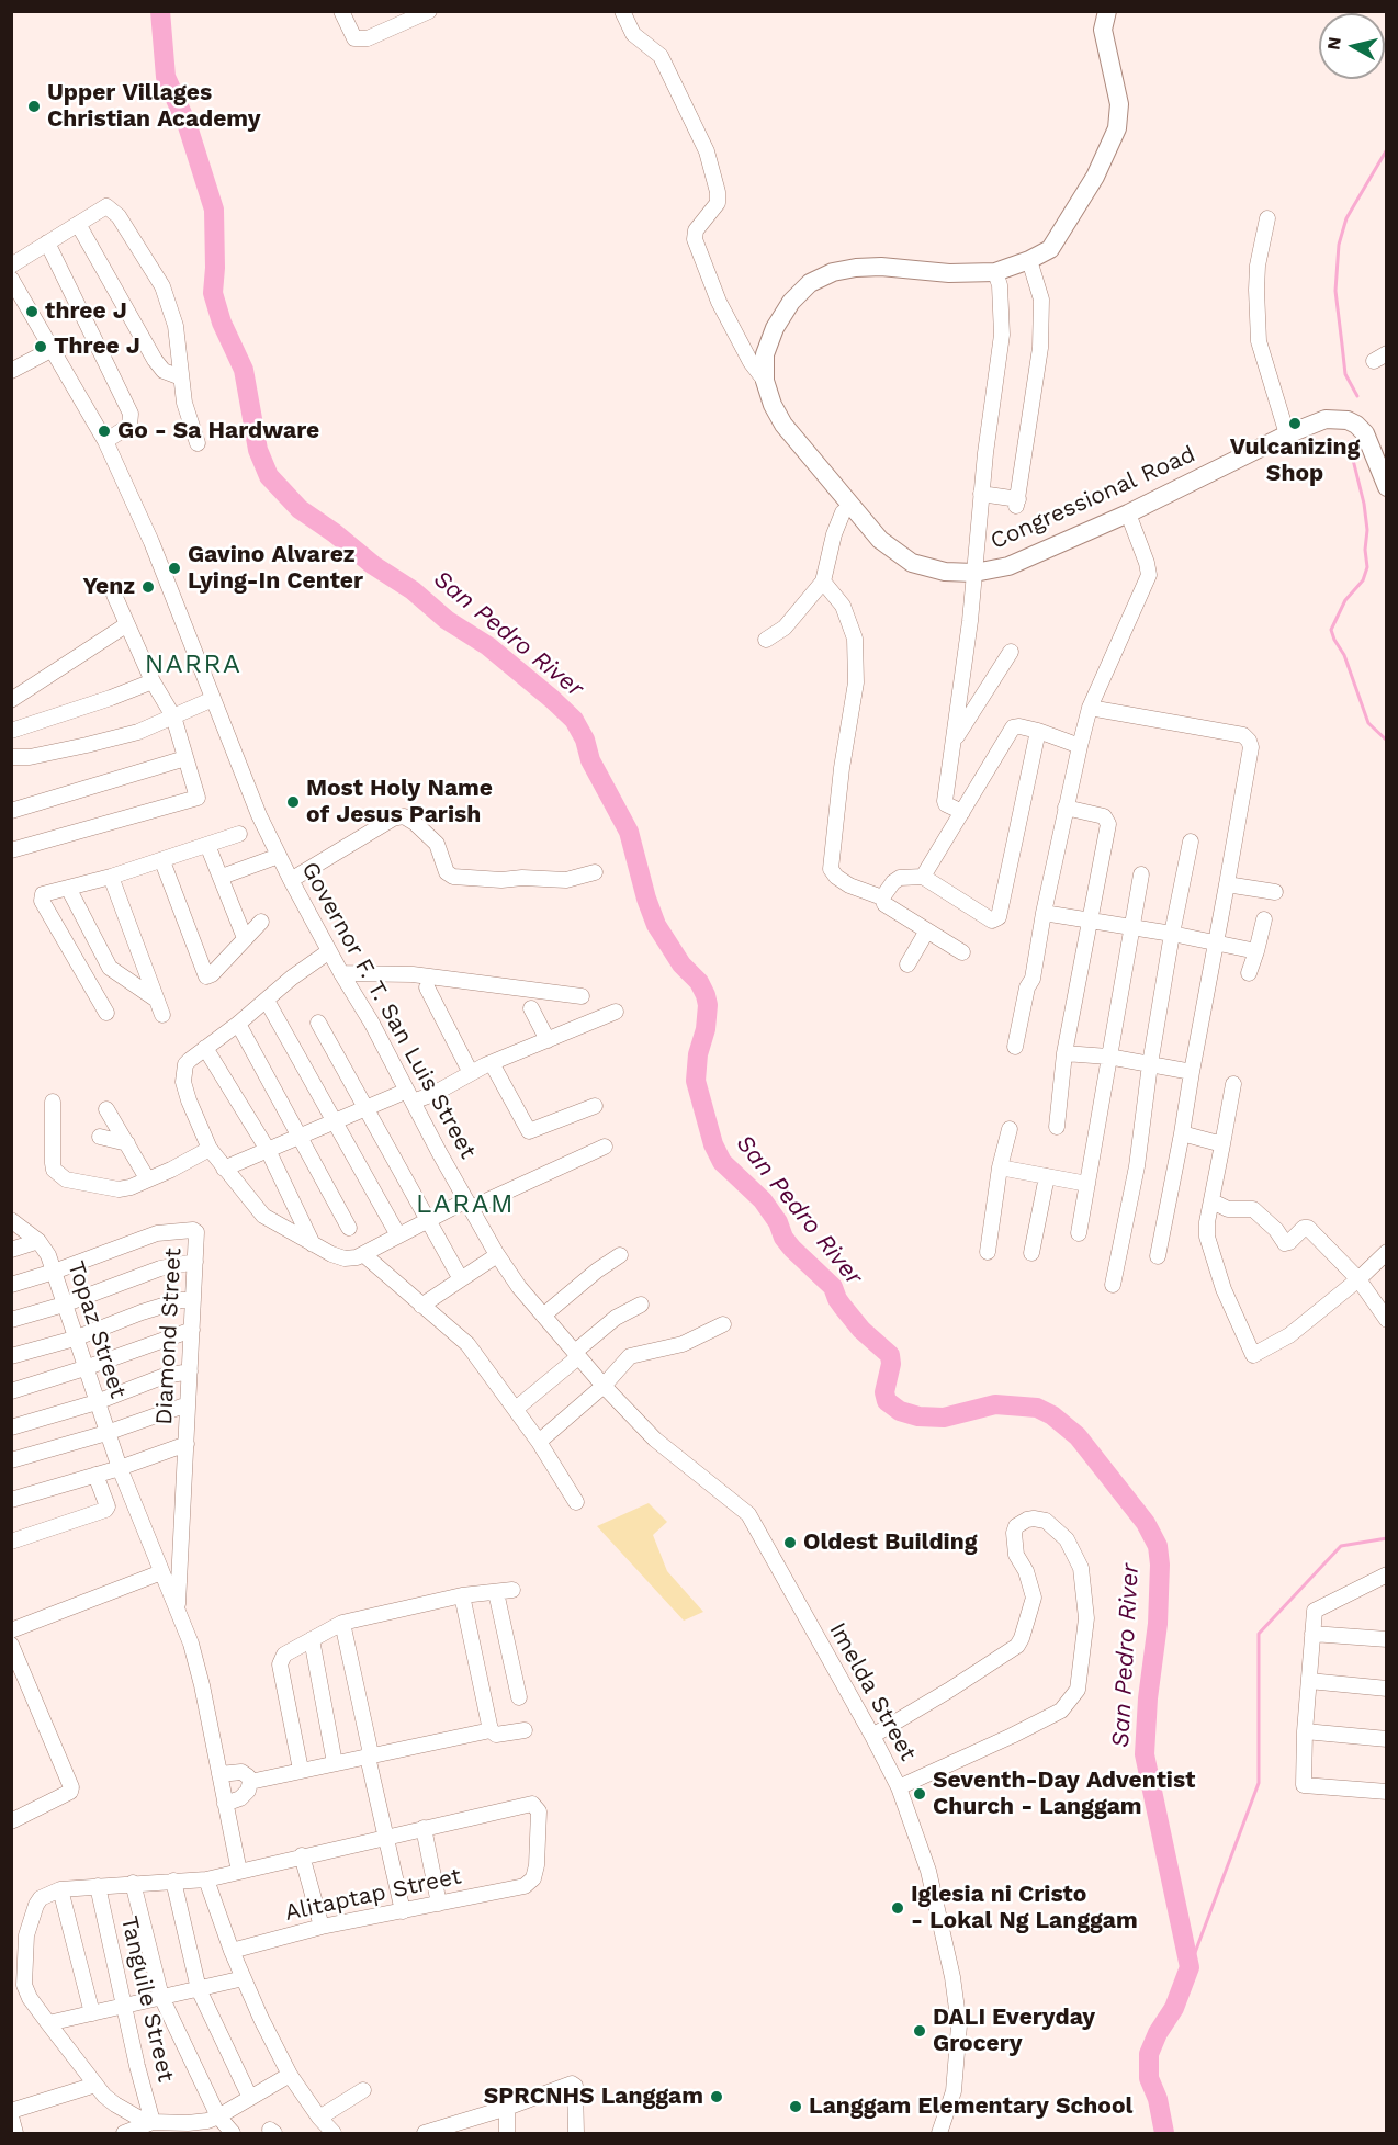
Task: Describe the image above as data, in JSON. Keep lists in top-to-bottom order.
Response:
{
  "streets": {
    "main road": ["Congressional Road"],
    "street": [
      "Governor F. T. San Luis Street",
      "Topaz Street",
      "Diamond Street",
      "Imelda Street",
      "Alitaptap Street",
      "Tanguile Street"
    ]
  },
  "crossings": [
    ["Governor F. T. San Luis Street", "Imelda Street"],
    ["Topaz Street", "Diamond Street"]
  ],
  "districts": ["NARRA", "LARAM"],
  "water": ["San Pedro River"],
  "places": [
    "Upper Villages Christian Academy",
    "three J",
    "Three J",
    "Vulcanizing Shop",
    "Go - Sa Hardware",
    "Gavino Alvarez Lying-In Center",
    "Yenz",
    "Most Holy Name of Jesus Parish",
    "Oldest Building",
    "Seventh-Day Adventist Church - Langgam",
    "Iglesia ni Cristo - Lokal Ng Langgam",
    "DALI Everyday Grocery",
    "SPRCNHS Langgam",
    "Langgam Elementary School"
  ],
  "north": "left"
}
